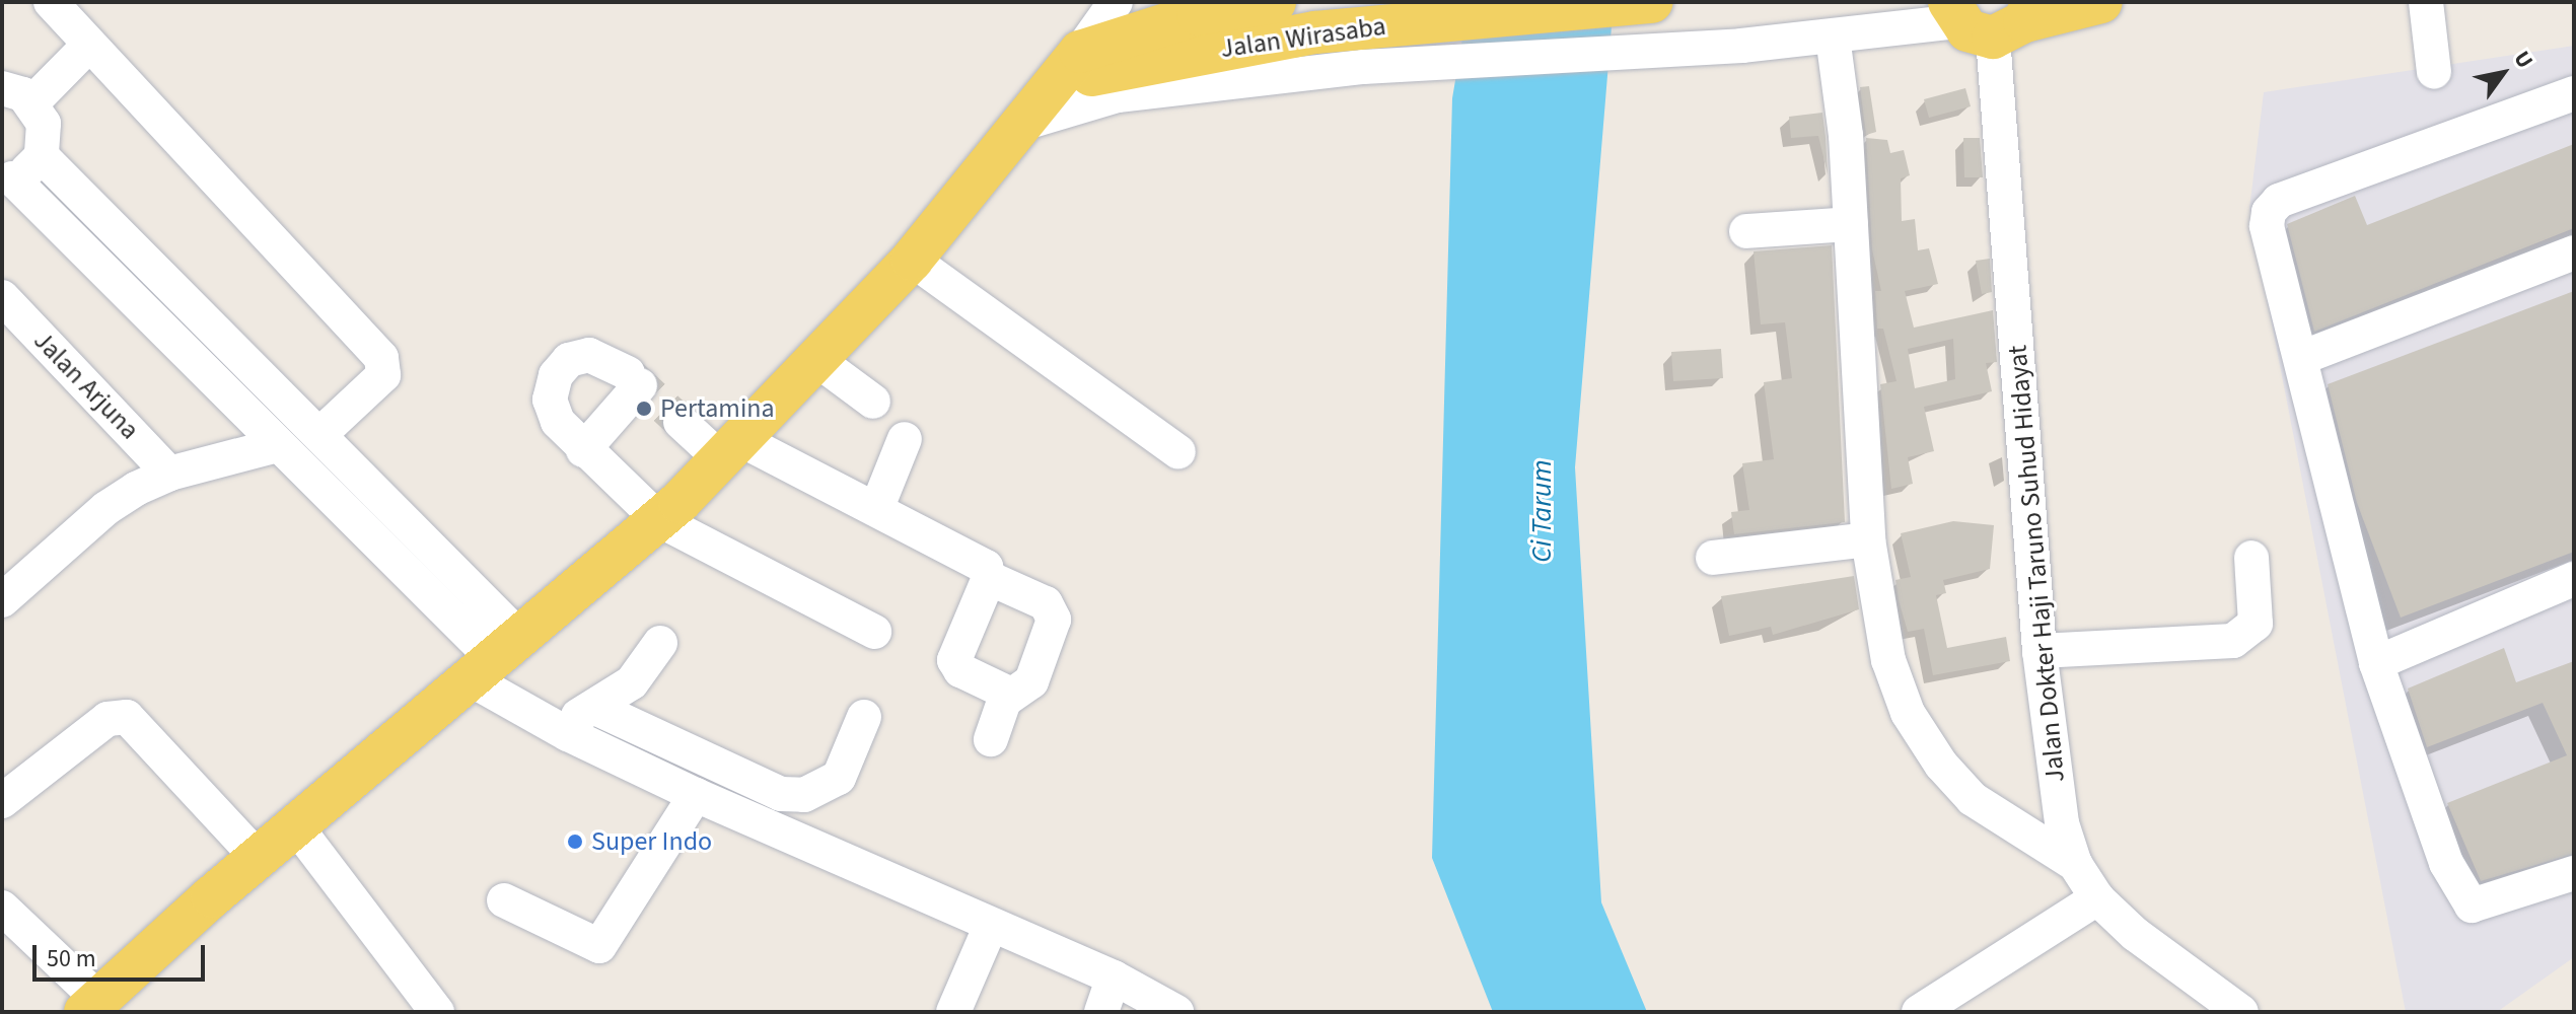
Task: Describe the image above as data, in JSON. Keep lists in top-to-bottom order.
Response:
{
  "streets": {
    "main road": ["Jalan Wirasaba"],
    "street": ["Jalan Arjuna", "Jalan Dokter Haji Taruno Suhud Hidayat"]
  },
  "water": ["Ci Tarum"],
  "places": ["Pertamina", "Super Indo"],
  "scale_bar": "50 m",
  "north": "top right"
}
